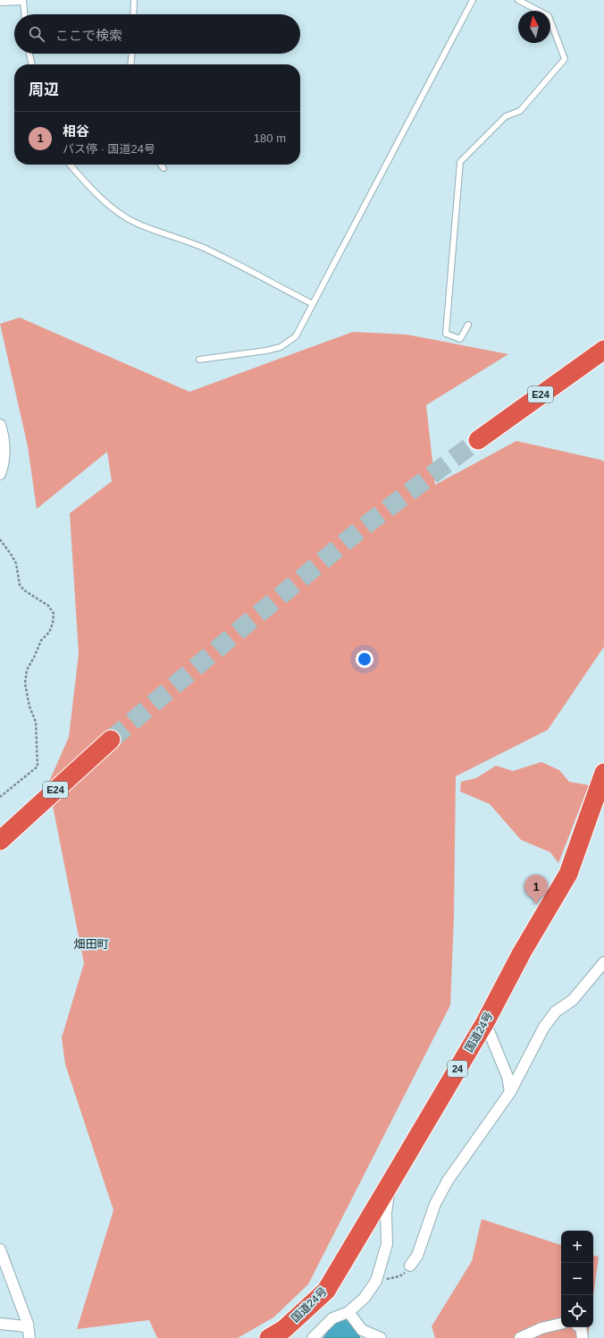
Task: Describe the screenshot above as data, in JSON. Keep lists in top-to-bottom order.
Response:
{
  "streets": {
    "highway": ["E24", "国道24号", "24"]
  },
  "districts": ["畑田町"],
  "north": "top",
  "page": {
    "search": "ここで検索",
    "heading": "周辺",
    "list": [
      {
        "mark": "1",
        "name": "相谷",
        "note": "バス停 · 国道24号",
        "value": "180 m"
      }
    ],
    "pins": "1",
    "map_buttons": ["+", "−"]
  }
}
